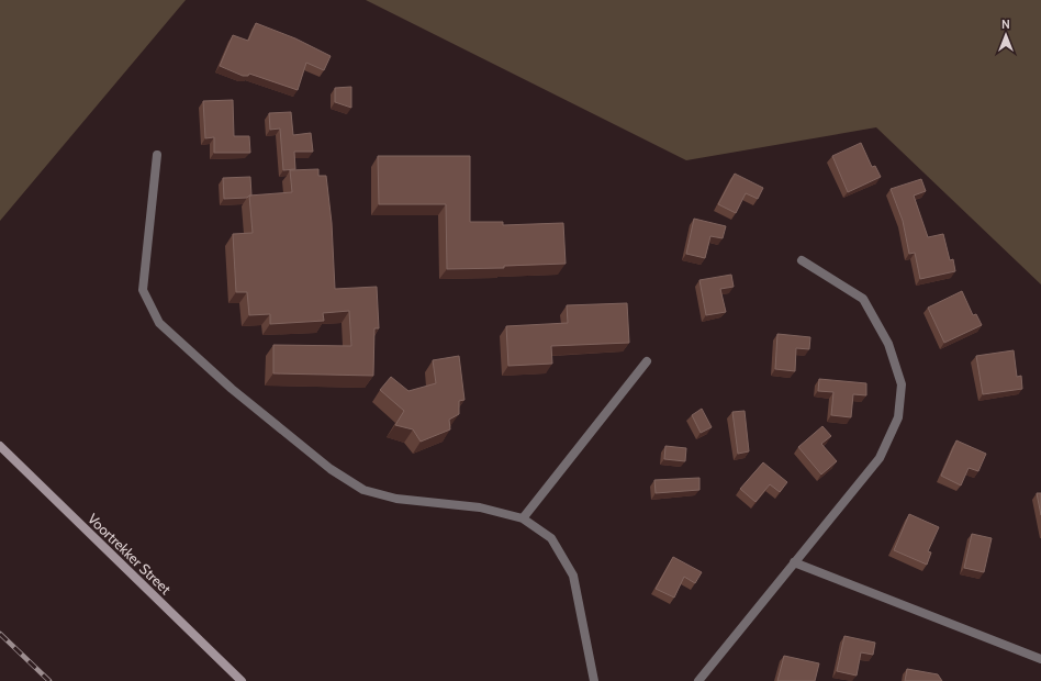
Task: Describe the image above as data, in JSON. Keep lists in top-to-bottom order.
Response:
{
  "streets": {
    "main road": ["Voortrekker Street"]
  },
  "north": "top"
}
